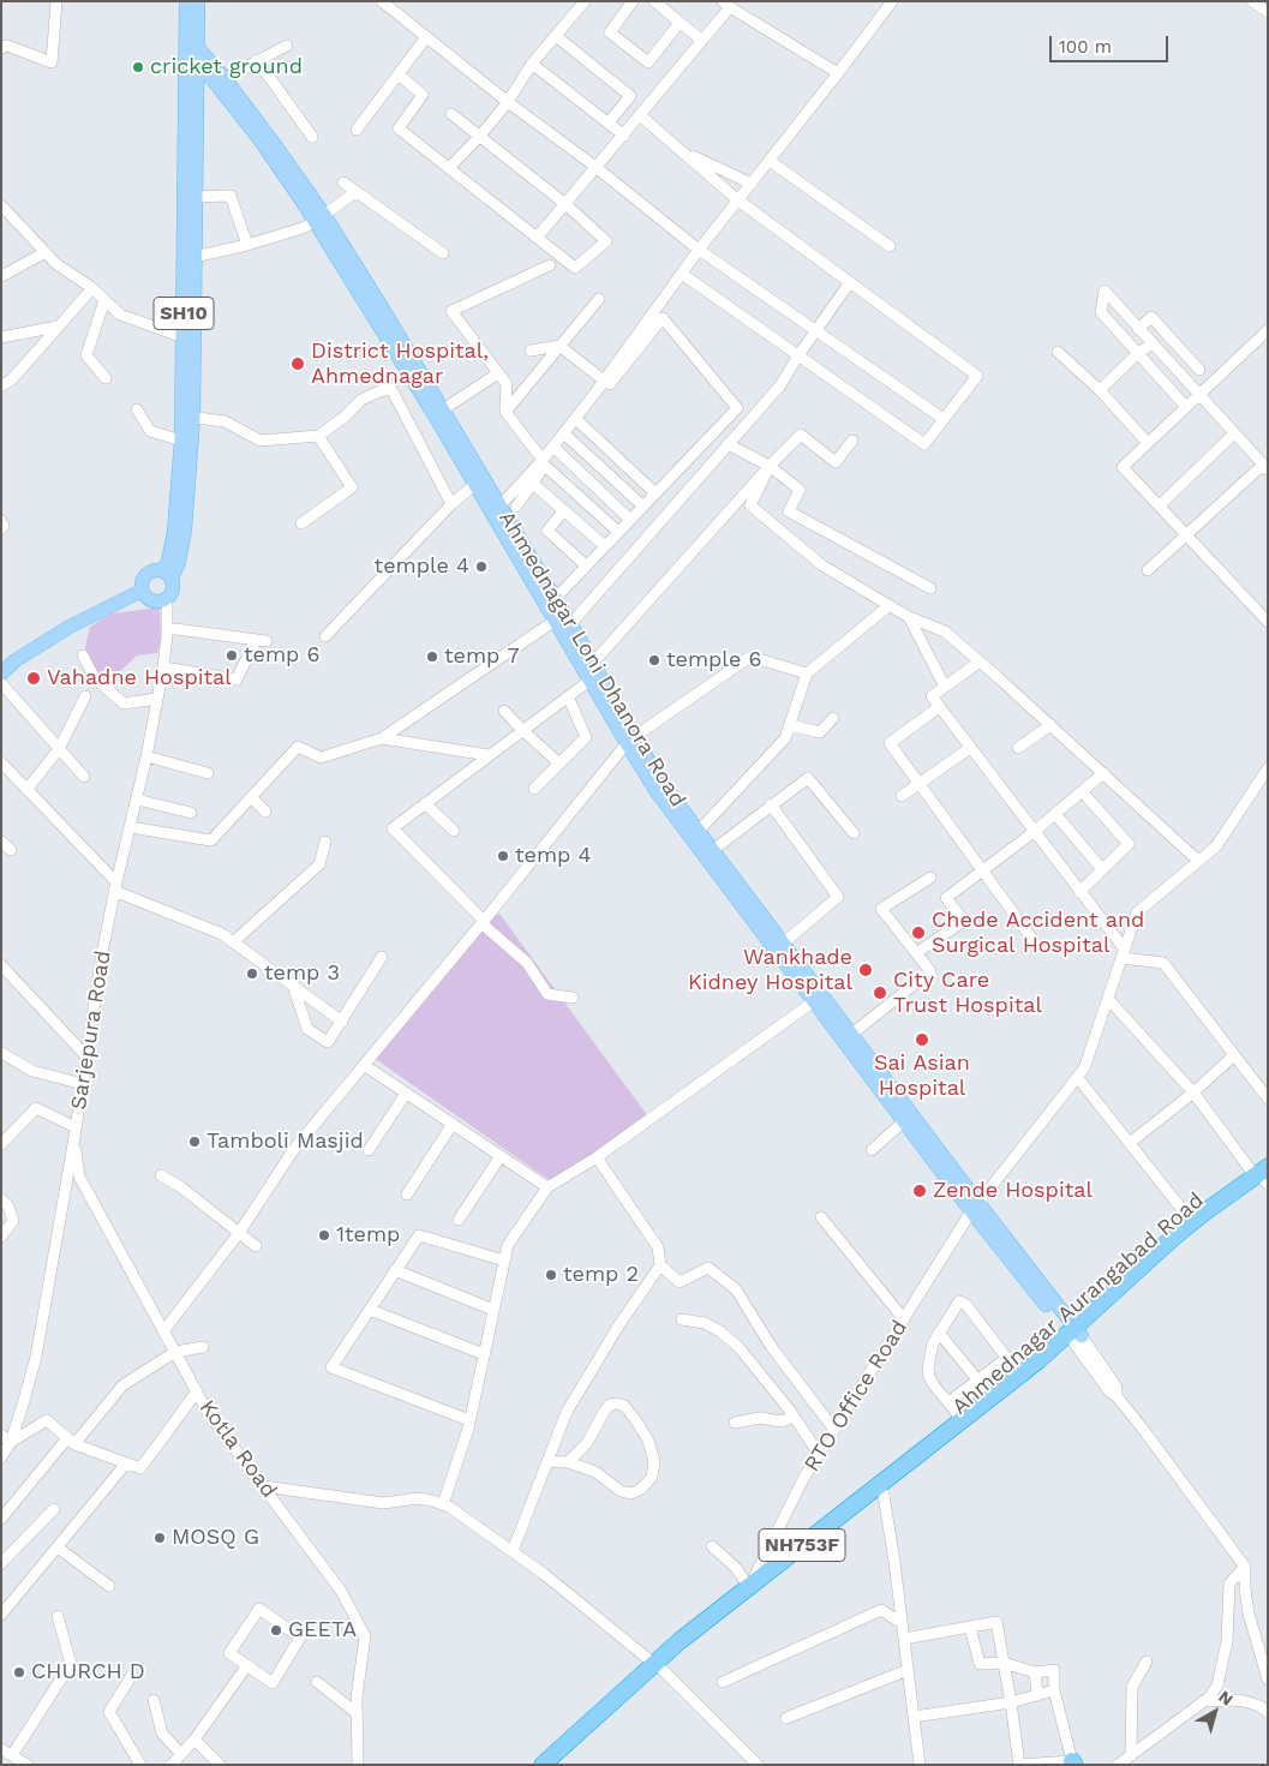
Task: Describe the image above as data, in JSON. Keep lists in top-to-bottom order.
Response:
{
  "streets": {
    "highway": ["Ahmednagar Aurangabad Road", "NH753F"],
    "main road": ["SH10", "Ahmednagar Loni Dhanora Road"],
    "street": ["Sarjepura Road", "RTO Office Road", "Kotla Road"]
  },
  "crossings": [
    ["SH10", "Ahmednagar Loni Dhanora Road"],
    ["SH10", "Sarjepura Road"],
    ["Ahmednagar Loni Dhanora Road", "Ahmednagar Aurangabad Road"],
    ["Ahmednagar Loni Dhanora Road", "RTO Office Road"],
    ["Ahmednagar Loni Dhanora Road", "NH753F"],
    ["Sarjepura Road", "Kotla Road"],
    ["Ahmednagar Aurangabad Road", "NH753F"],
    ["RTO Office Road", "NH753F"]
  ],
  "places": [
    "cricket ground",
    "District Hospital, Ahmednagar",
    "temple 4",
    "temp 6",
    "temp 7",
    "temple 6",
    "Vahadne Hospital",
    "temp 4",
    "Chede Accident and Surgical Hospital",
    "Wankhade Kidney Hospital",
    "temp 3",
    "City Care Trust Hospital",
    "Sai Asian Hospital",
    "Tamboli Masjid",
    "Zende Hospital",
    "1temp",
    "temp 2",
    "MOSQ G",
    "GEETA",
    "CHURCH D"
  ],
  "scale_bar": "100 m",
  "north": "top right"
}
